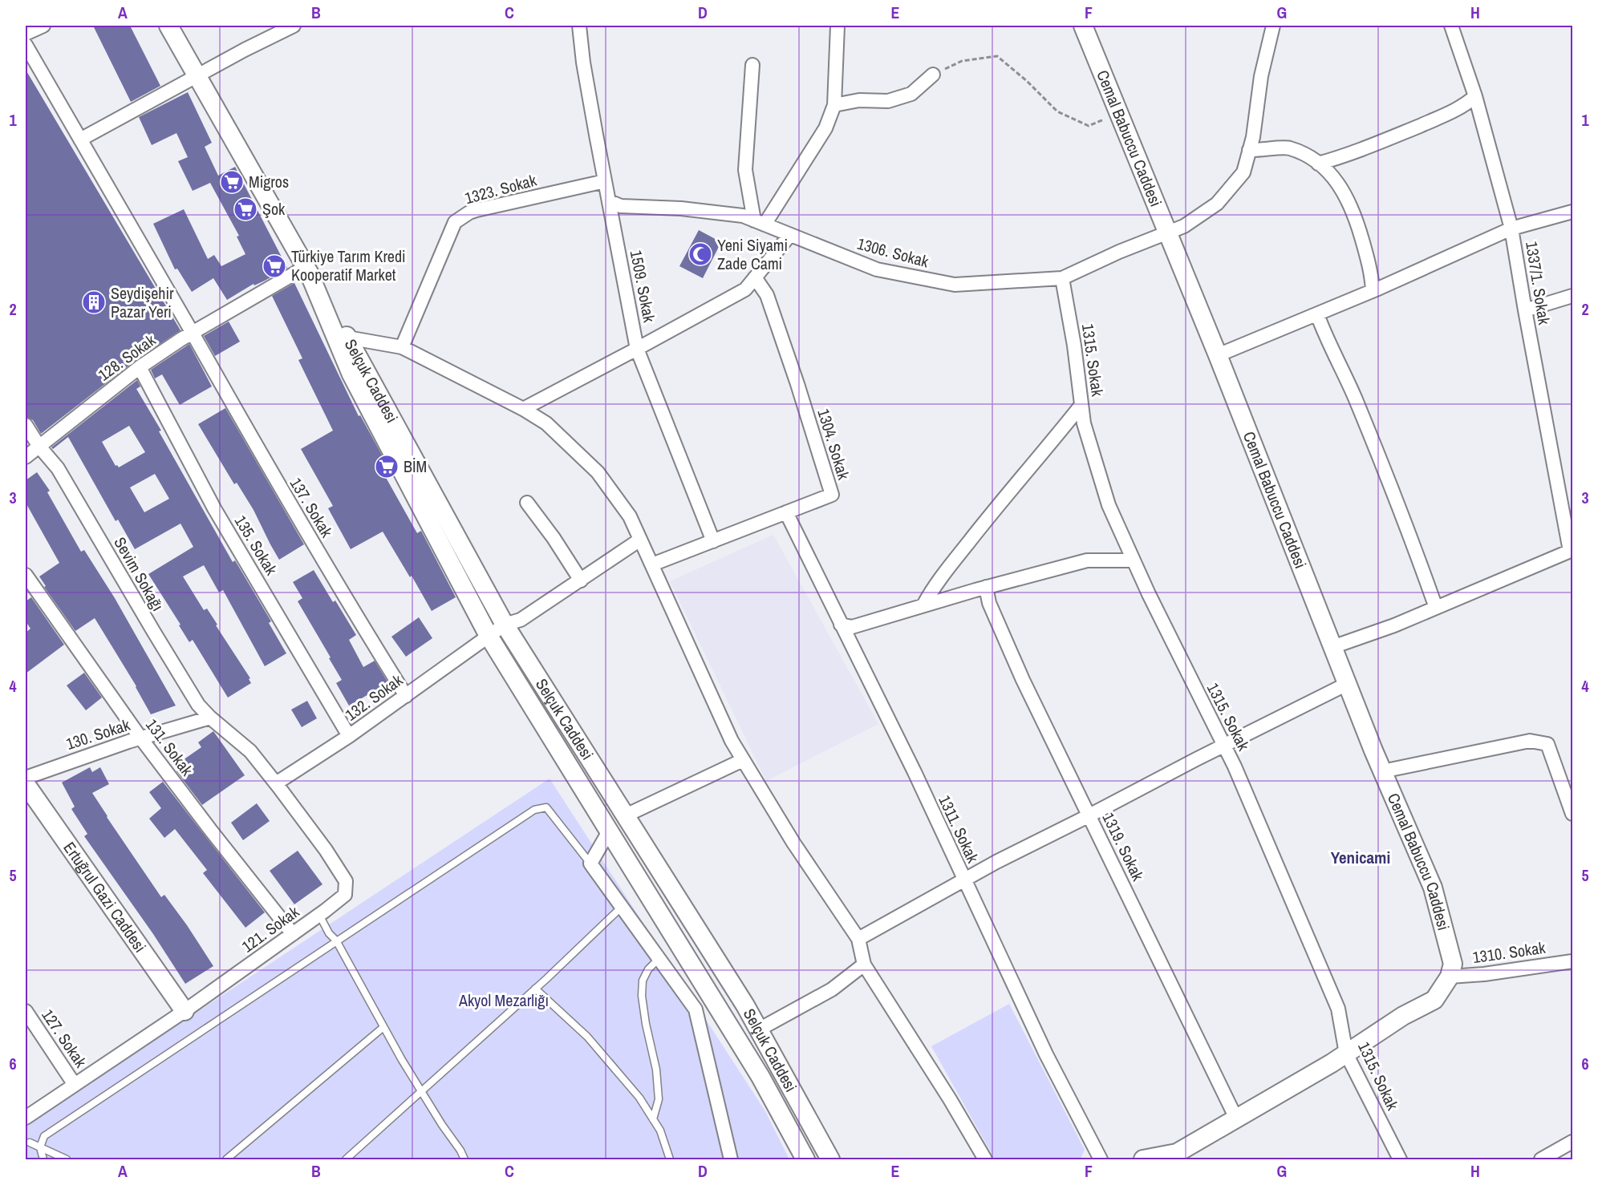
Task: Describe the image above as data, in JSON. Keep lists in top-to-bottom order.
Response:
{
  "streets": {
    "main road": ["Cemal Babuccu Caddesi", "Selçuk Caddesi", "Ertuğrul Gazi Caddesi"],
    "street": [
      "1323. Sokak",
      "1306. Sokak",
      "1337/1. Sokak",
      "1509. Sokak",
      "128. Sokak",
      "1315. Sokak",
      "1304. Sokak",
      "137. Sokak",
      "135. Sokak",
      "Sevim Sokağı",
      "132. Sokak",
      "130. Sokak",
      "131. Sokak",
      "1311. Sokak",
      "1319. Sokak",
      "121. Sokak",
      "1310. Sokak",
      "127. Sokak"
    ]
  },
  "crossings": [
    ["Cemal Babuccu Caddesi", "1306. Sokak"],
    ["Cemal Babuccu Caddesi", "1310. Sokak"],
    ["1323. Sokak", "1509. Sokak"],
    ["1306. Sokak", "1509. Sokak"],
    ["1306. Sokak", "1315. Sokak"],
    ["1509. Sokak", "1304. Sokak"],
    ["128. Sokak", "Selçuk Caddesi"],
    ["128. Sokak", "137. Sokak"],
    ["128. Sokak", "135. Sokak"],
    ["128. Sokak", "Sevim Sokağı"],
    ["Selçuk Caddesi", "132. Sokak"],
    ["1304. Sokak", "1311. Sokak"],
    ["137. Sokak", "132. Sokak"],
    ["135. Sokak", "132. Sokak"],
    ["Sevim Sokağı", "130. Sokak"],
    ["Sevim Sokağı", "121. Sokak"],
    ["132. Sokak", "121. Sokak"],
    ["130. Sokak", "131. Sokak"],
    ["130. Sokak", "121. Sokak"],
    ["131. Sokak", "121. Sokak"],
    ["Ertuğrul Gazi Caddesi", "121. Sokak"],
    ["121. Sokak", "127. Sokak"]
  ],
  "districts": ["Yenicami"],
  "parks": ["Akyol Mezarlığı"],
  "places": {
    "supermarket": [
      "Migros",
      "Şok",
      "Türkiye Tarım Kredi Kooperatif Market",
      "BİM"
    ],
    "mosque": ["Yeni Siyami Zade Cami"],
    "building": ["Seydişehir Pazar Yeri"]
  },
  "grid": {
    "columns": [
      "A",
      "B",
      "C",
      "D",
      "E",
      "F",
      "G",
      "H"
    ],
    "rows": [
      "1",
      "2",
      "3",
      "4",
      "5",
      "6"
    ]
  }
}
